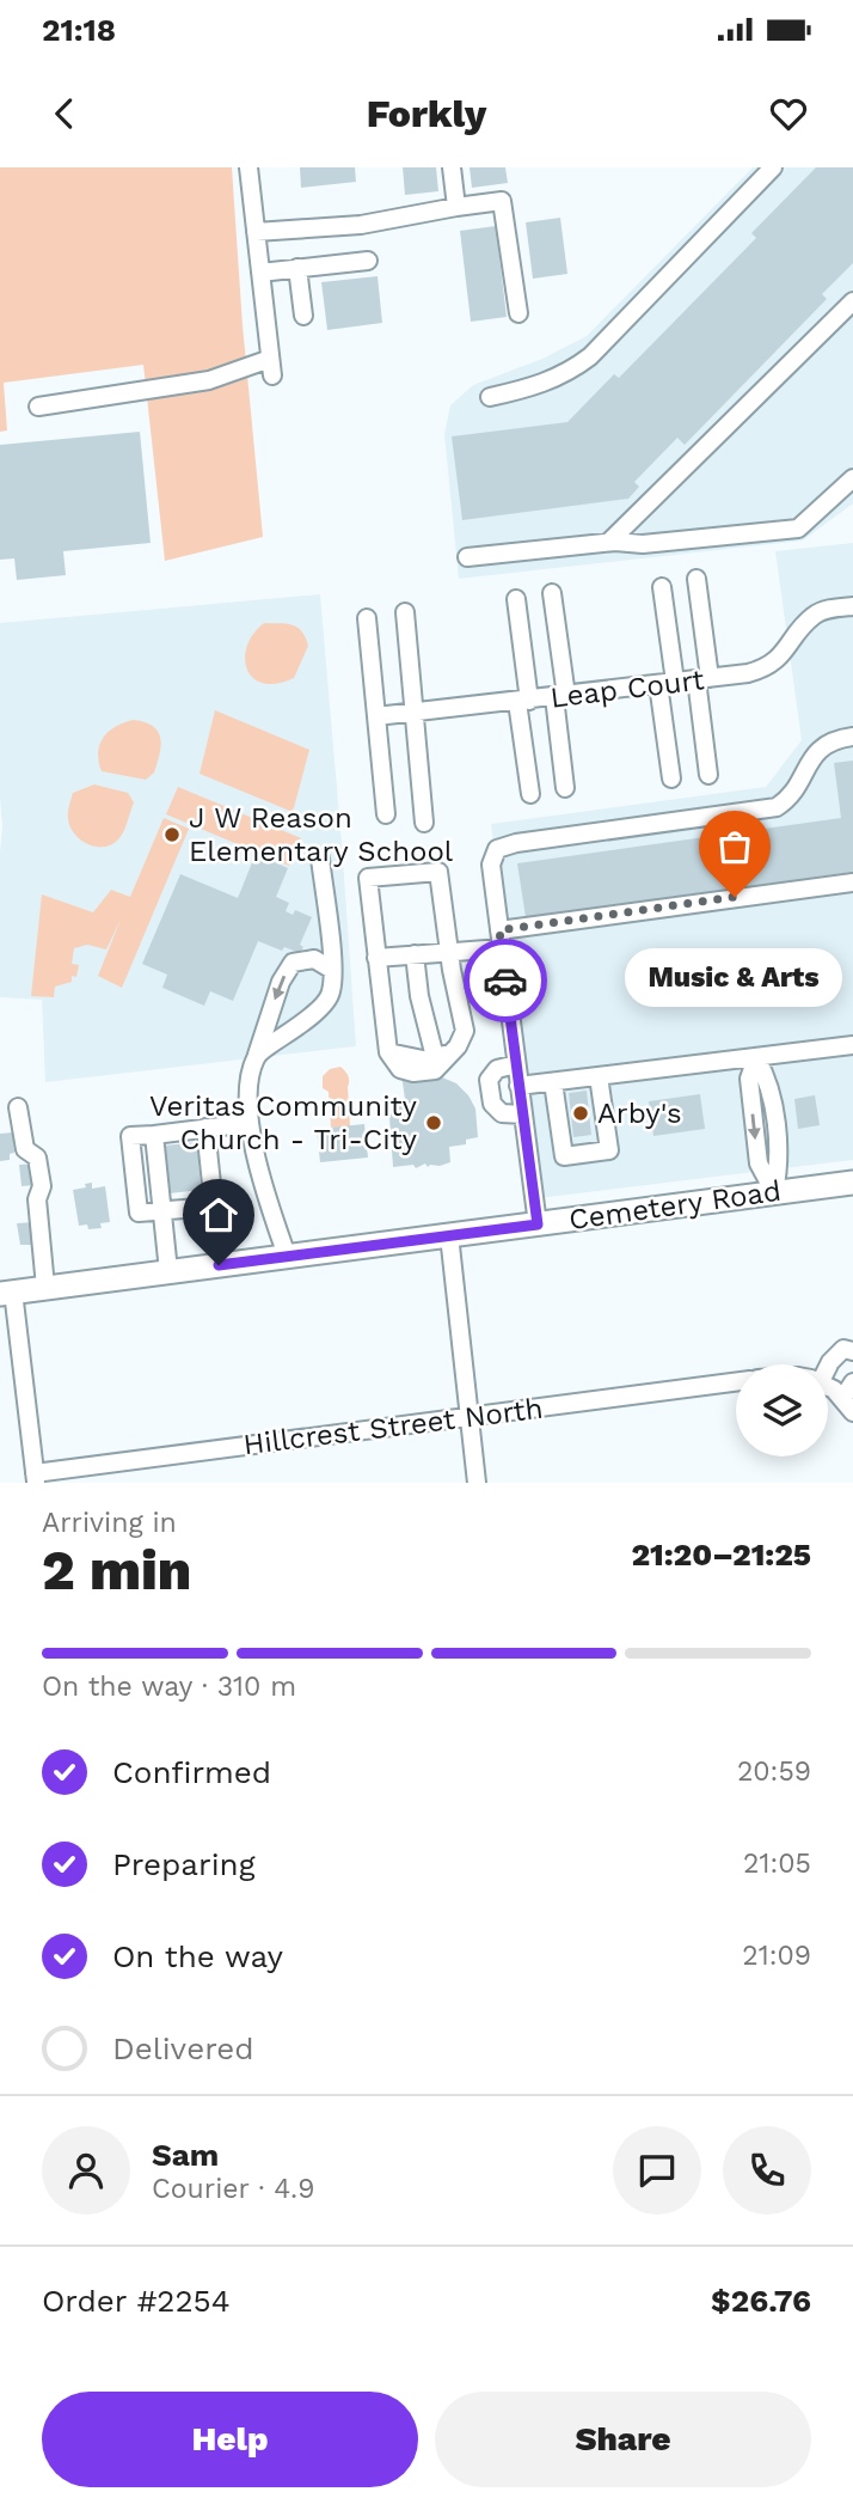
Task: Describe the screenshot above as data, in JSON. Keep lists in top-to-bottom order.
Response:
{
  "streets": {
    "main road": ["Cemetery Road"],
    "street": ["Leap Court", "Hillcrest Street North"]
  },
  "places": [
    "J W Reason Elementary School",
    "Music & Arts",
    "Arby's",
    "Veritas Community Church - Tri-City"
  ],
  "page": {
    "status": "21:18",
    "header": "Forkly",
    "bubble": "Music & Arts",
    "heading": ["2 min", "Arriving in", "21:20–21:25"],
    "panel": [
      "Sam",
      "Courier · 4.9",
      "Order #2254",
      "$26.76"
    ],
    "bar": "On the way · 310 m",
    "list": [
      ["Confirmed", "20:59"],
      ["Preparing", "21:05"],
      ["On the way", "21:09"],
      "Delivered"
    ],
    "buttons": ["Help", "Share"]
  }
}
